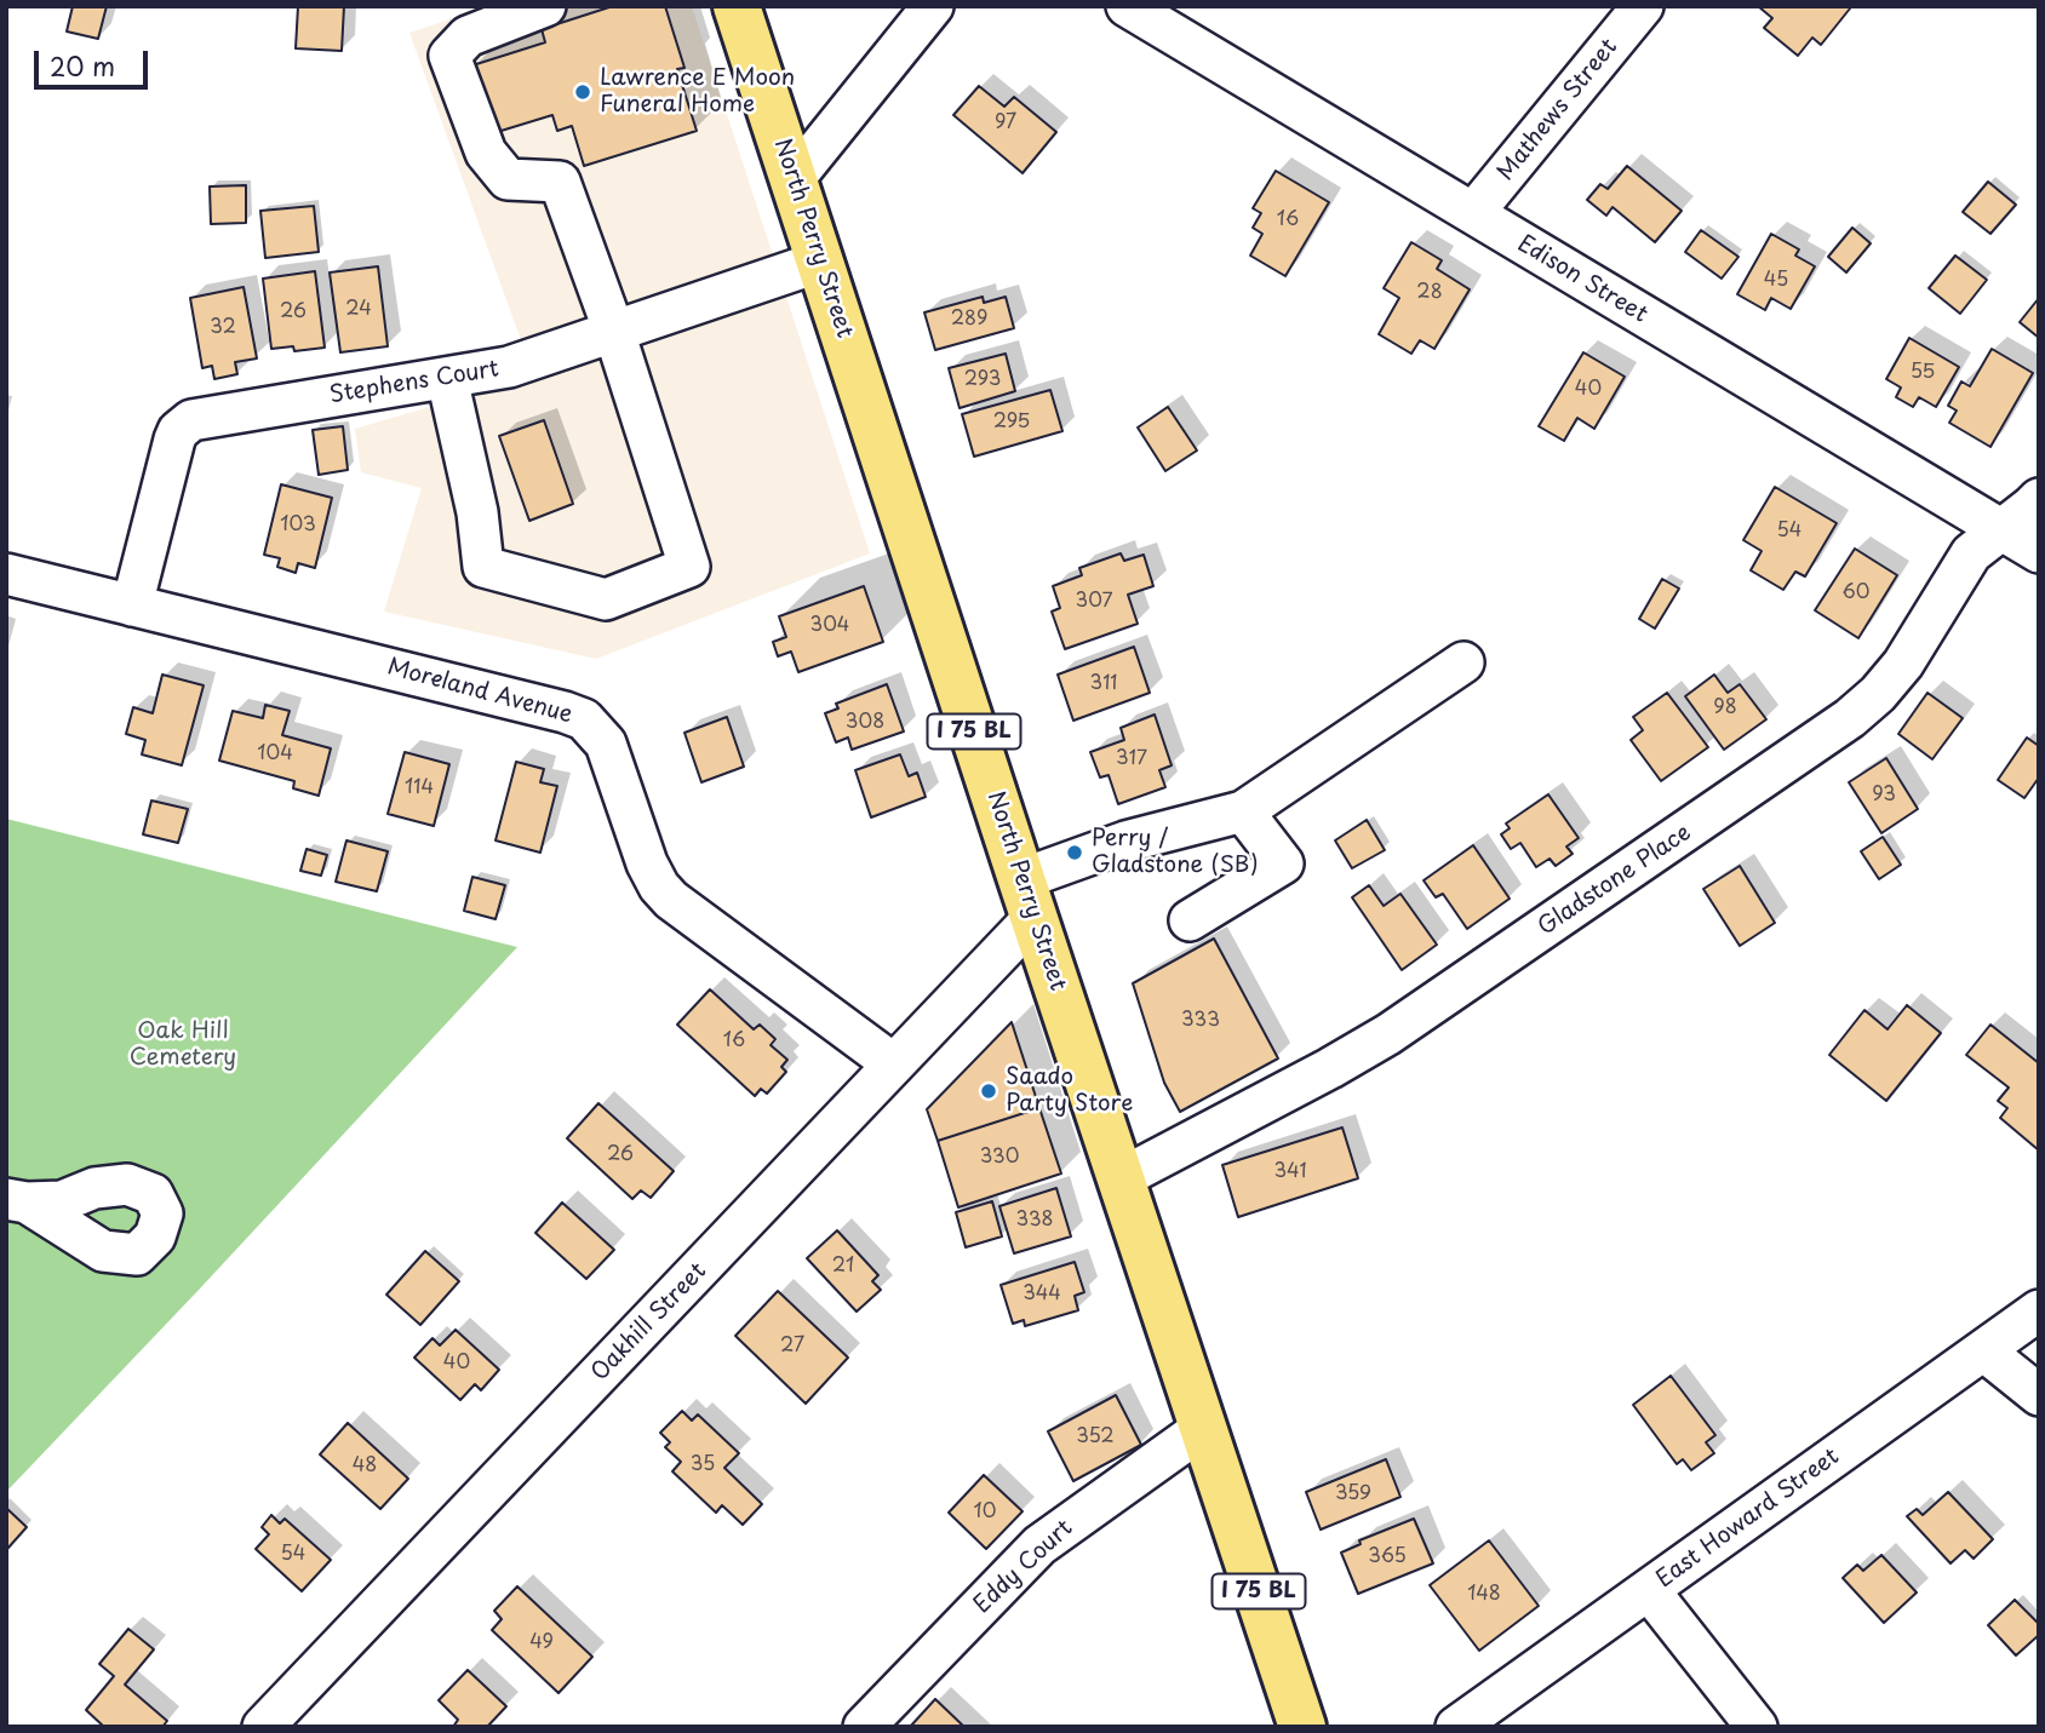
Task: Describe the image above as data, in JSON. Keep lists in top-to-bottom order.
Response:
{
  "streets": {
    "main road": ["North Perry Street", "I 75 BL"],
    "street": [
      "Mathews Street",
      "Edison Street",
      "Stephens Court",
      "Moreland Avenue",
      "Gladstone Place",
      "Oakhill Street",
      "East Howard Street",
      "Eddy Court"
    ]
  },
  "crossings": [
    ["Mathews Street", "Edison Street"],
    ["North Perry Street", "Stephens Court"],
    ["North Perry Street", "Gladstone Place"],
    ["North Perry Street", "Oakhill Street"],
    ["North Perry Street", "Eddy Court"],
    ["Edison Street", "Gladstone Place"],
    ["Stephens Court", "Moreland Avenue"],
    ["Moreland Avenue", "Oakhill Street"]
  ],
  "parks": ["Oak Hill Cemetery"],
  "places": ["Lawrence E Moon Funeral Home", "Perry / Gladstone (SB)", "Saado Party Store"],
  "house_numbers": [
    "97",
    "16",
    "45",
    "28",
    "24",
    "26",
    "289",
    "32",
    "55",
    "293",
    "40",
    "295",
    "103",
    "54",
    "60",
    "307",
    "304",
    "311",
    "98",
    "308",
    "104",
    "317",
    "114",
    "93",
    "333",
    "16",
    "26",
    "330",
    "341",
    "338",
    "21",
    "344",
    "27",
    "40",
    "352",
    "35",
    "48",
    "359",
    "10",
    "54",
    "365",
    "148",
    "49"
  ],
  "scale_bar": "20 m"
}
